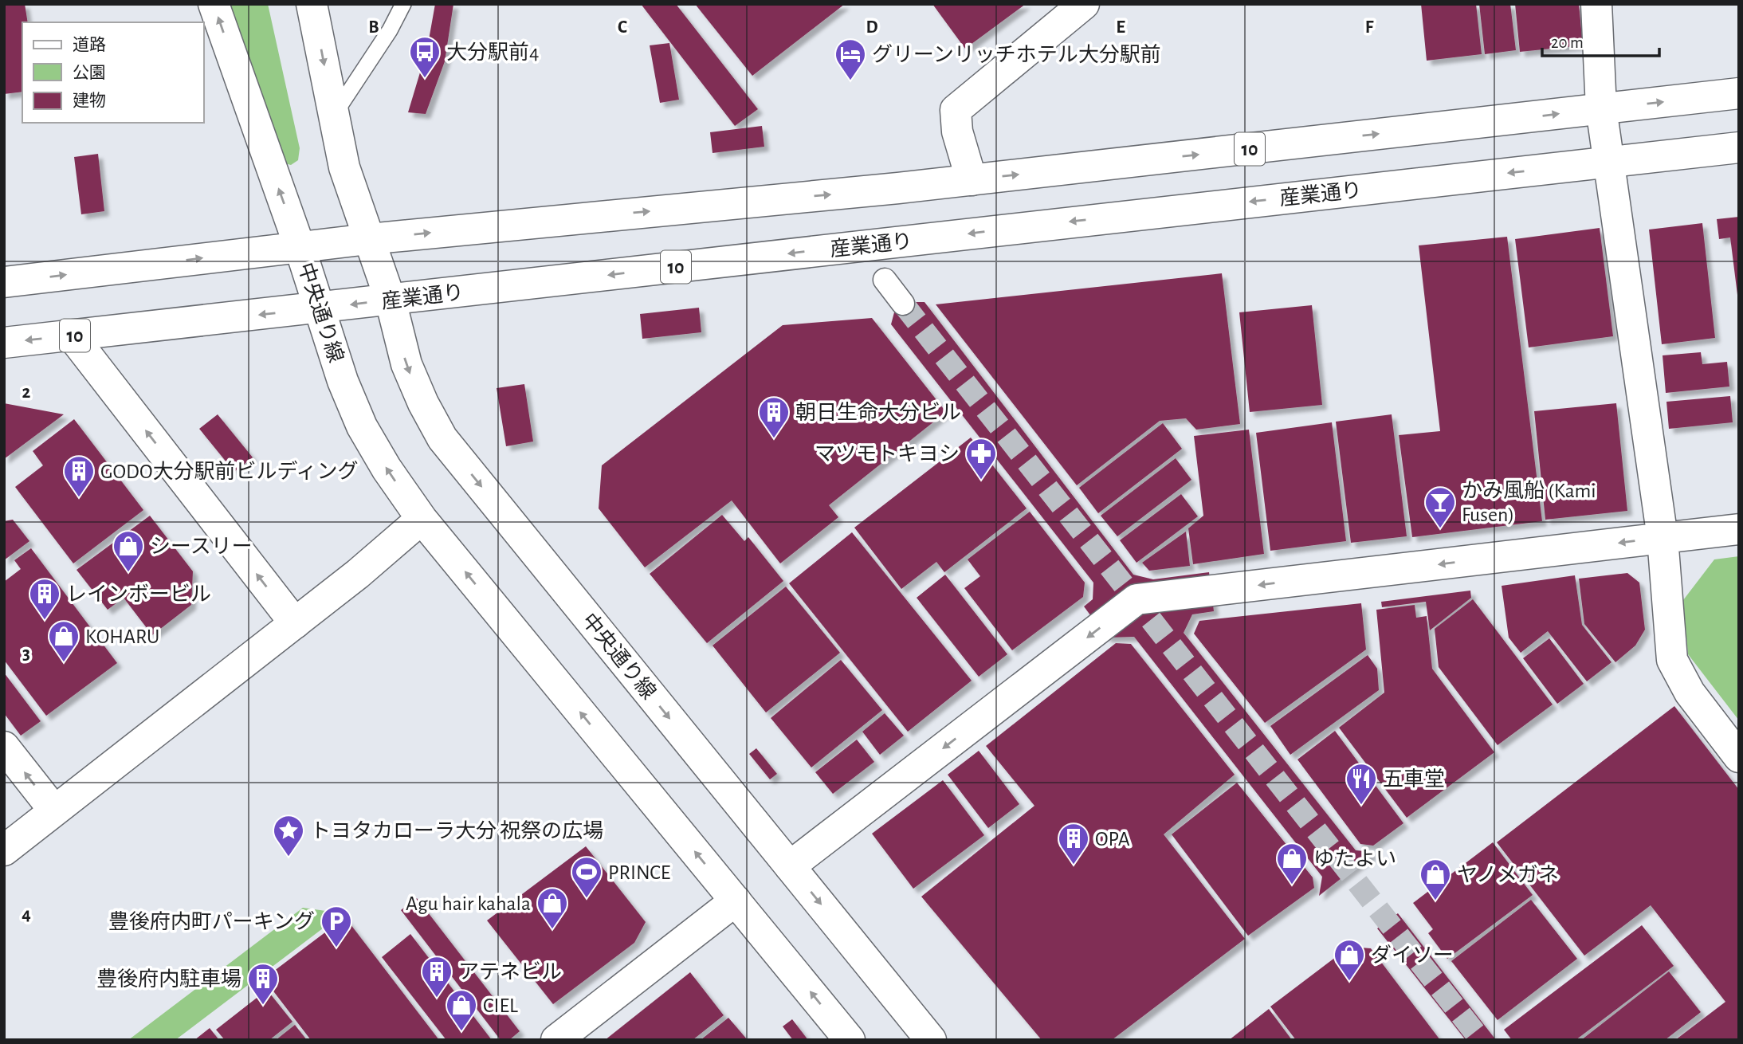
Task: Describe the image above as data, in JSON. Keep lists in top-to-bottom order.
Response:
{
  "streets": {
    "main road": ["10", "産業通り", "中央通り線"]
  },
  "crossings": [
    ["10", "中央通り線"],
    ["産業通り", "中央通り線"]
  ],
  "places": {
    "bus stop": ["大分駅前4"],
    "hotel": ["グリーンリッチホテル大分駅前"],
    "building": [
      "朝日生命大分ビル",
      "GODO大分駅前ビルディング",
      "レインボービル",
      "OPA",
      "アテネビル",
      "豊後府内駐車場"
    ],
    "pharmacy": ["マツモトキヨシ"],
    "bar": ["かみ風船 (Kami Fusen)"],
    "shop": [
      "シースリー",
      "KOHARU",
      "ゆたよい",
      "ヤノメガネ",
      "Agu hair kahala",
      "ダイソー",
      "CIEL"
    ],
    "restaurant": ["五車堂"],
    "place": ["トヨタカローラ大分 祝祭の広場"],
    "sports": ["PRINCE"],
    "parking": ["豊後府内町パーキング"]
  },
  "legend": ["道路", "公園", "建物"],
  "scale_bar": "20 m",
  "grid": {
    "columns": [
      "B",
      "C",
      "D",
      "E",
      "F"
    ],
    "rows": ["2", "3", "4"]
  }
}
